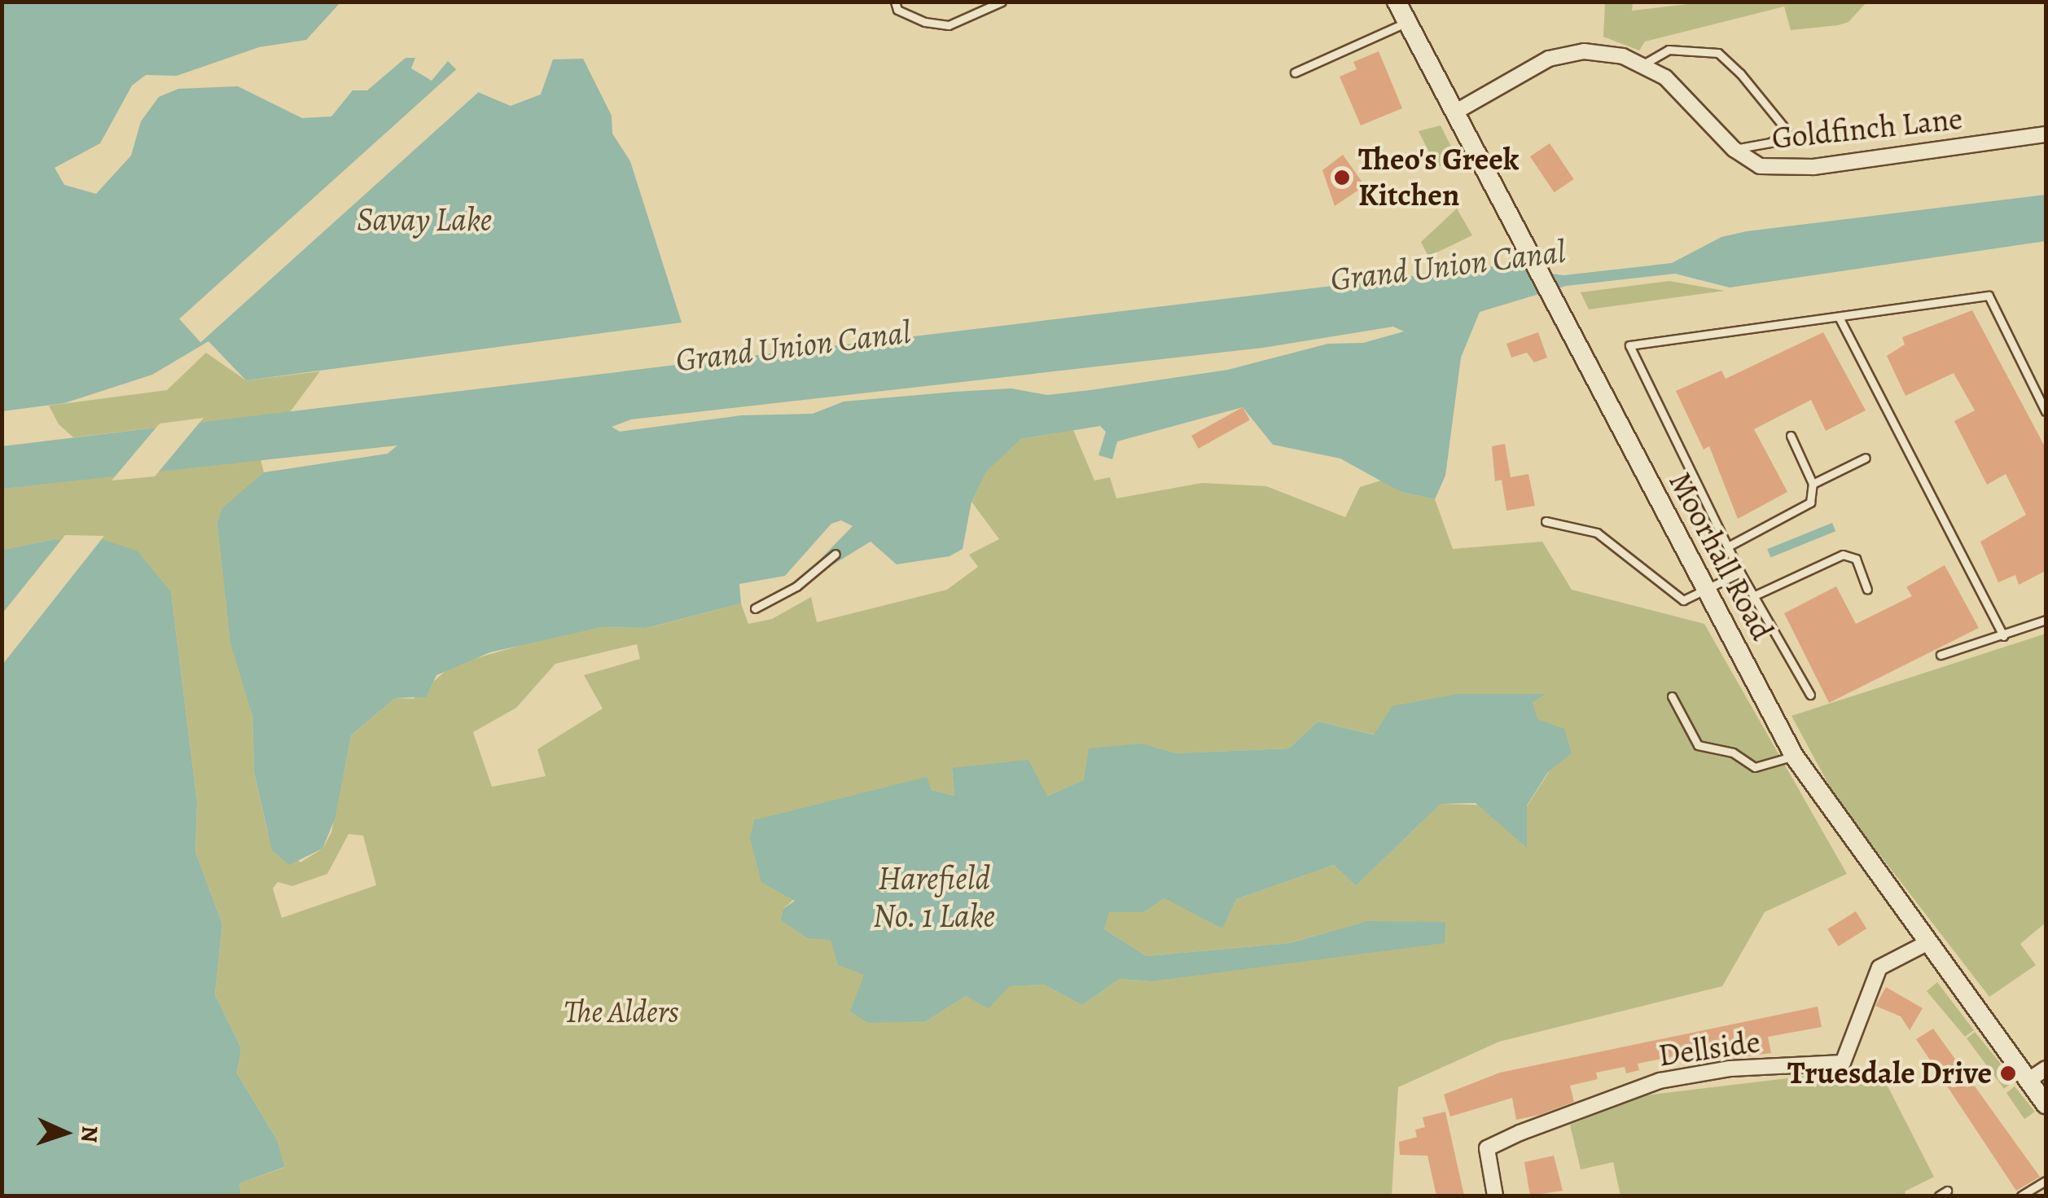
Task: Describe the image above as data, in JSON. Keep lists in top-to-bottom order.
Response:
{
  "streets": {
    "street": ["Goldfinch Lane", "Moorhall Road", "Dellside"]
  },
  "crossings": [
    ["Goldfinch Lane", "Moorhall Road"],
    ["Moorhall Road", "Dellside"]
  ],
  "water": ["Savay Lake", "Grand Union Canal", "Harefield No. 1 Lake"],
  "parks": ["The Alders"],
  "places": ["Theo's Greek Kitchen", "Truesdale Drive"],
  "north": "right"
}
